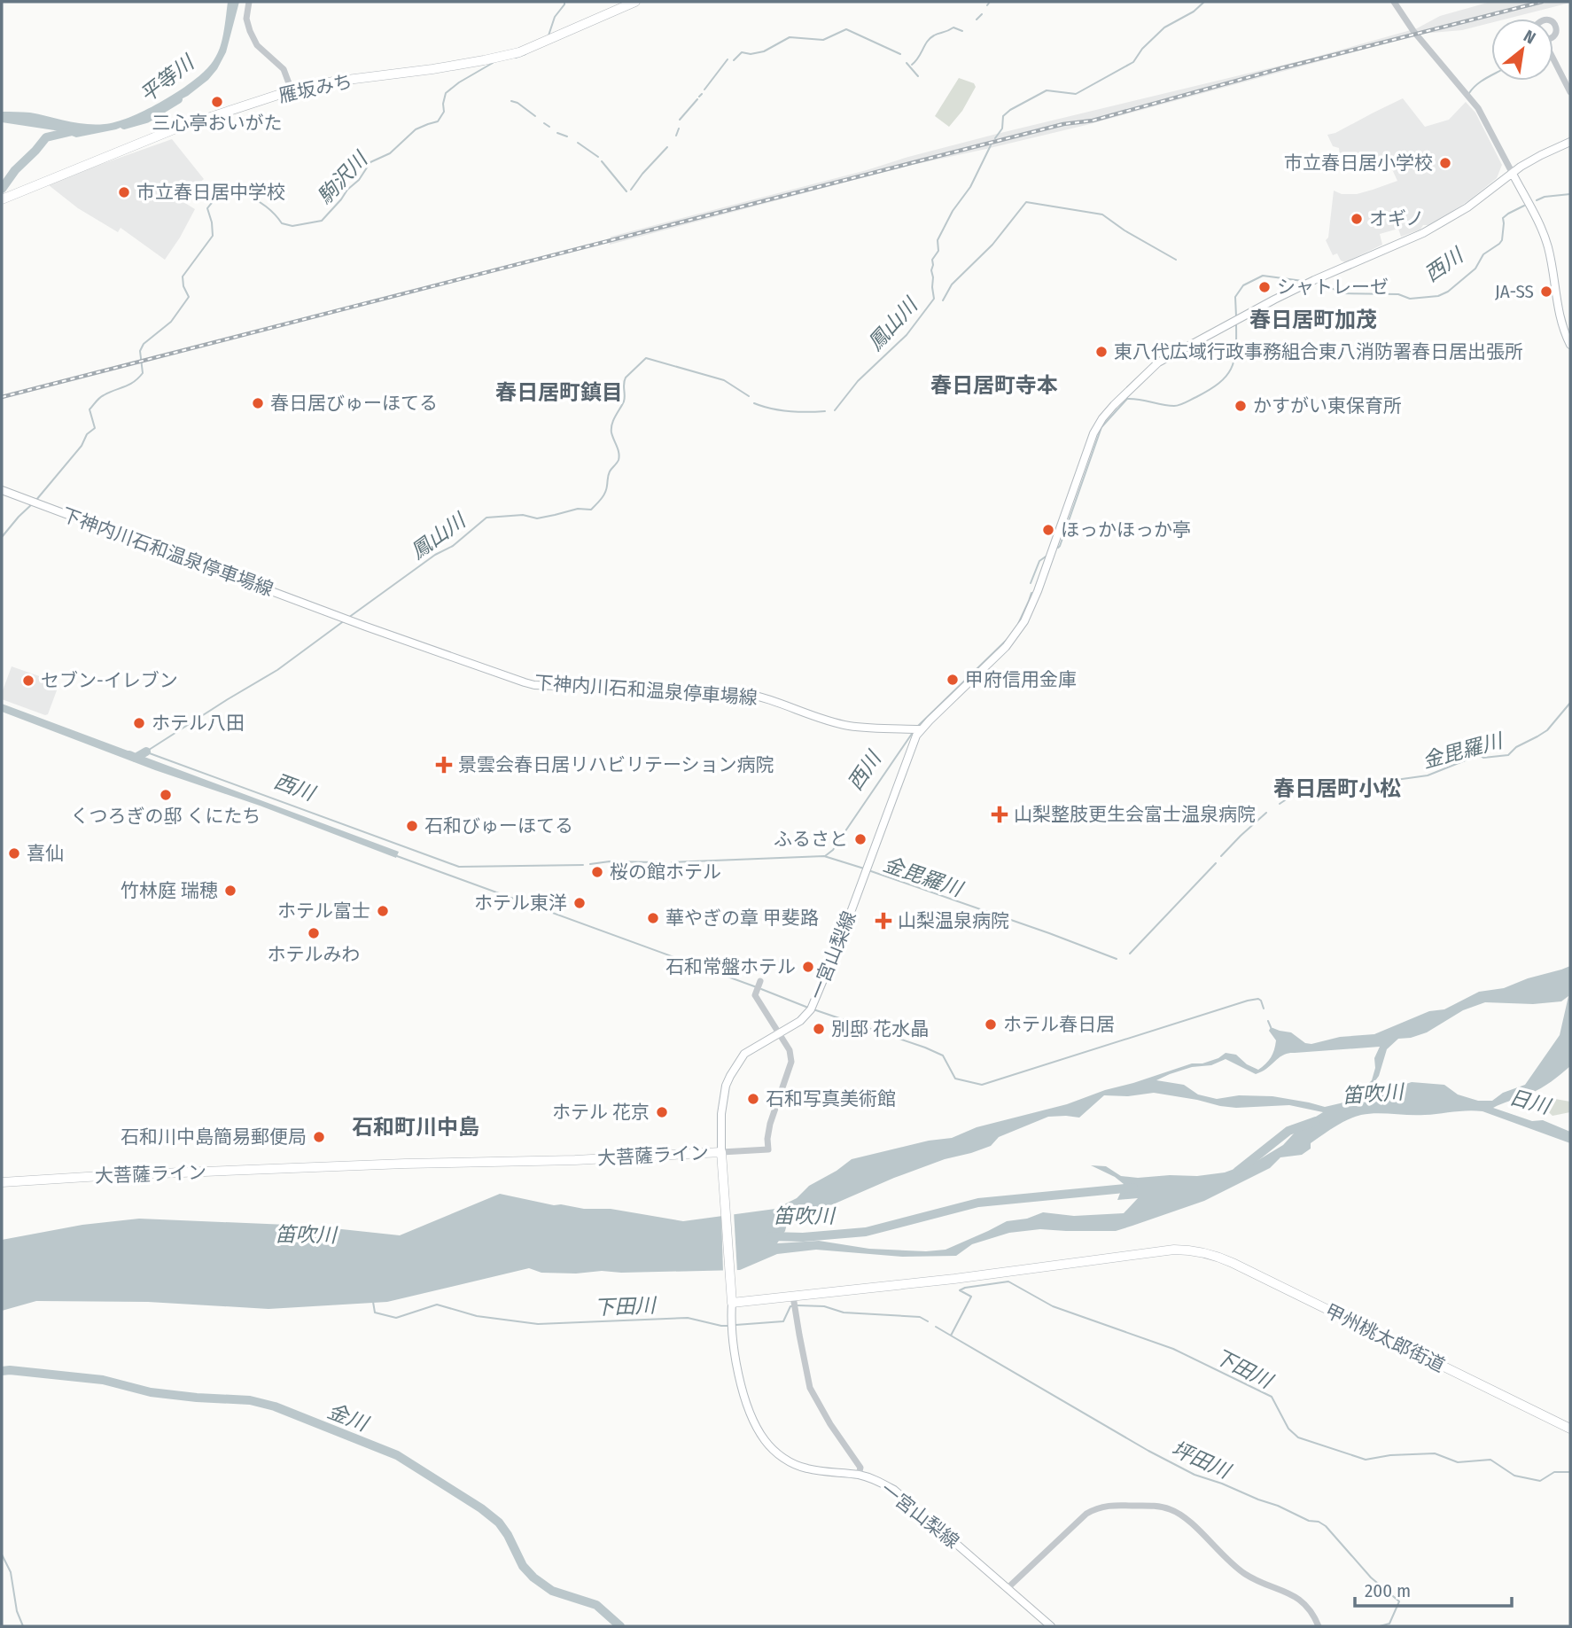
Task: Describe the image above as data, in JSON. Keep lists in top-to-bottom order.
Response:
{
  "streets": {
    "highway": ["雁坂みち", "大菩薩ライン", "甲州桃太郎街道"],
    "main road": ["下神内川石和温泉停車場線", "一宮山梨線"]
  },
  "crossings": [
    ["下神内川石和温泉停車場線", "一宮山梨線"],
    ["一宮山梨線", "大菩薩ライン"]
  ],
  "districts": [
    "春日居町加茂",
    "春日居町寺本",
    "春日居町鎮目",
    "春日居町小松",
    "石和町川中島"
  ],
  "water": [
    "平等川",
    "駒沢川",
    "西川",
    "鳳山川",
    "金毘羅川",
    "笛吹川",
    "日川",
    "下田川",
    "金川",
    "坪田川"
  ],
  "places": {
    "other": [
      "三心亭おいがた",
      "市立春日居小学校",
      "市立春日居中学校",
      "オギノ",
      "シャトレーゼ",
      "JA-SS",
      "東八代広域行政事務組合東八消防署春日居出張所",
      "春日居びゅーほてる",
      "かすがい東保育所",
      "ほっかほっか亭",
      "甲府信用金庫",
      "セブン-イレブン",
      "ホテル八田",
      "くつろぎの邸 くにたち",
      "石和びゅーほてる",
      "ふるさと",
      "喜仙",
      "桜の館ホテル",
      "竹林庭 瑞穂",
      "ホテル東洋",
      "ホテル富士",
      "華やぎの章 甲斐路",
      "ホテルみわ",
      "石和常盤ホテル",
      "ホテル春日居",
      "別邸 花水晶",
      "石和写真美術館",
      "ホテル 花京",
      "石和川中島簡易郵便局"
    ],
    "health": ["景雲会春日居リハビリテーション病院", "山梨整肢更生会富士温泉病院", "山梨温泉病院"]
  },
  "scale_bar": "200 m",
  "north": "top right"
}
